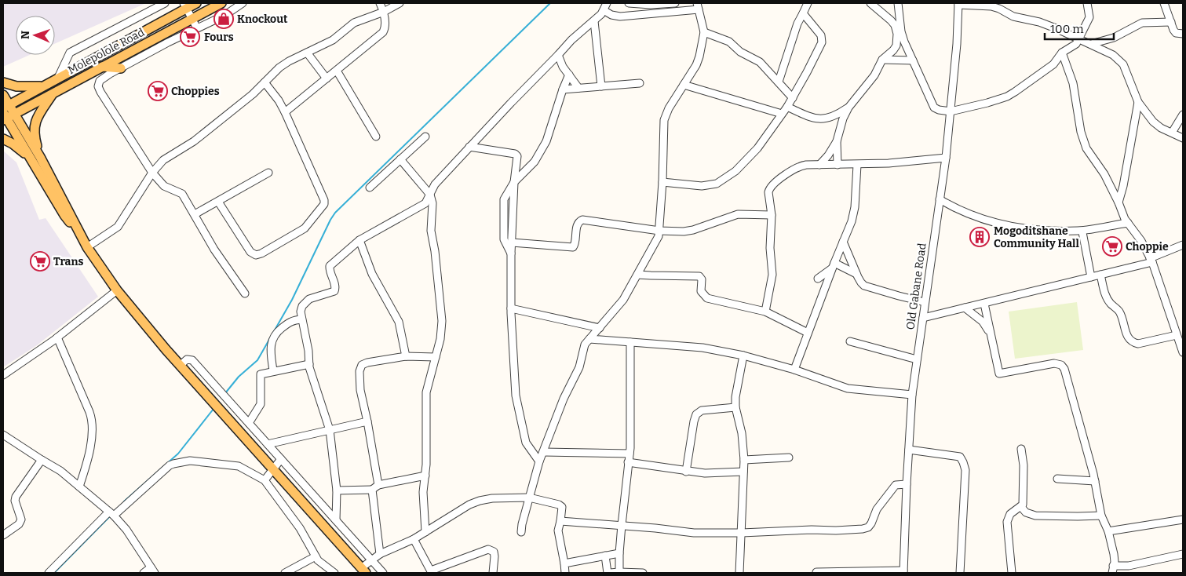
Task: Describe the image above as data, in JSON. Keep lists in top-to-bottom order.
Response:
{
  "streets": {
    "main road": ["Molepolole Road"],
    "street": ["Old Gabane Road"]
  },
  "places": {
    "shop": ["Knockout"],
    "supermarket": [
      "Fours",
      "Choppies",
      "Choppie",
      "Trans"
    ],
    "building": ["Mogoditshane Community Hall"]
  },
  "scale_bar": "100 m",
  "north": "left"
}
